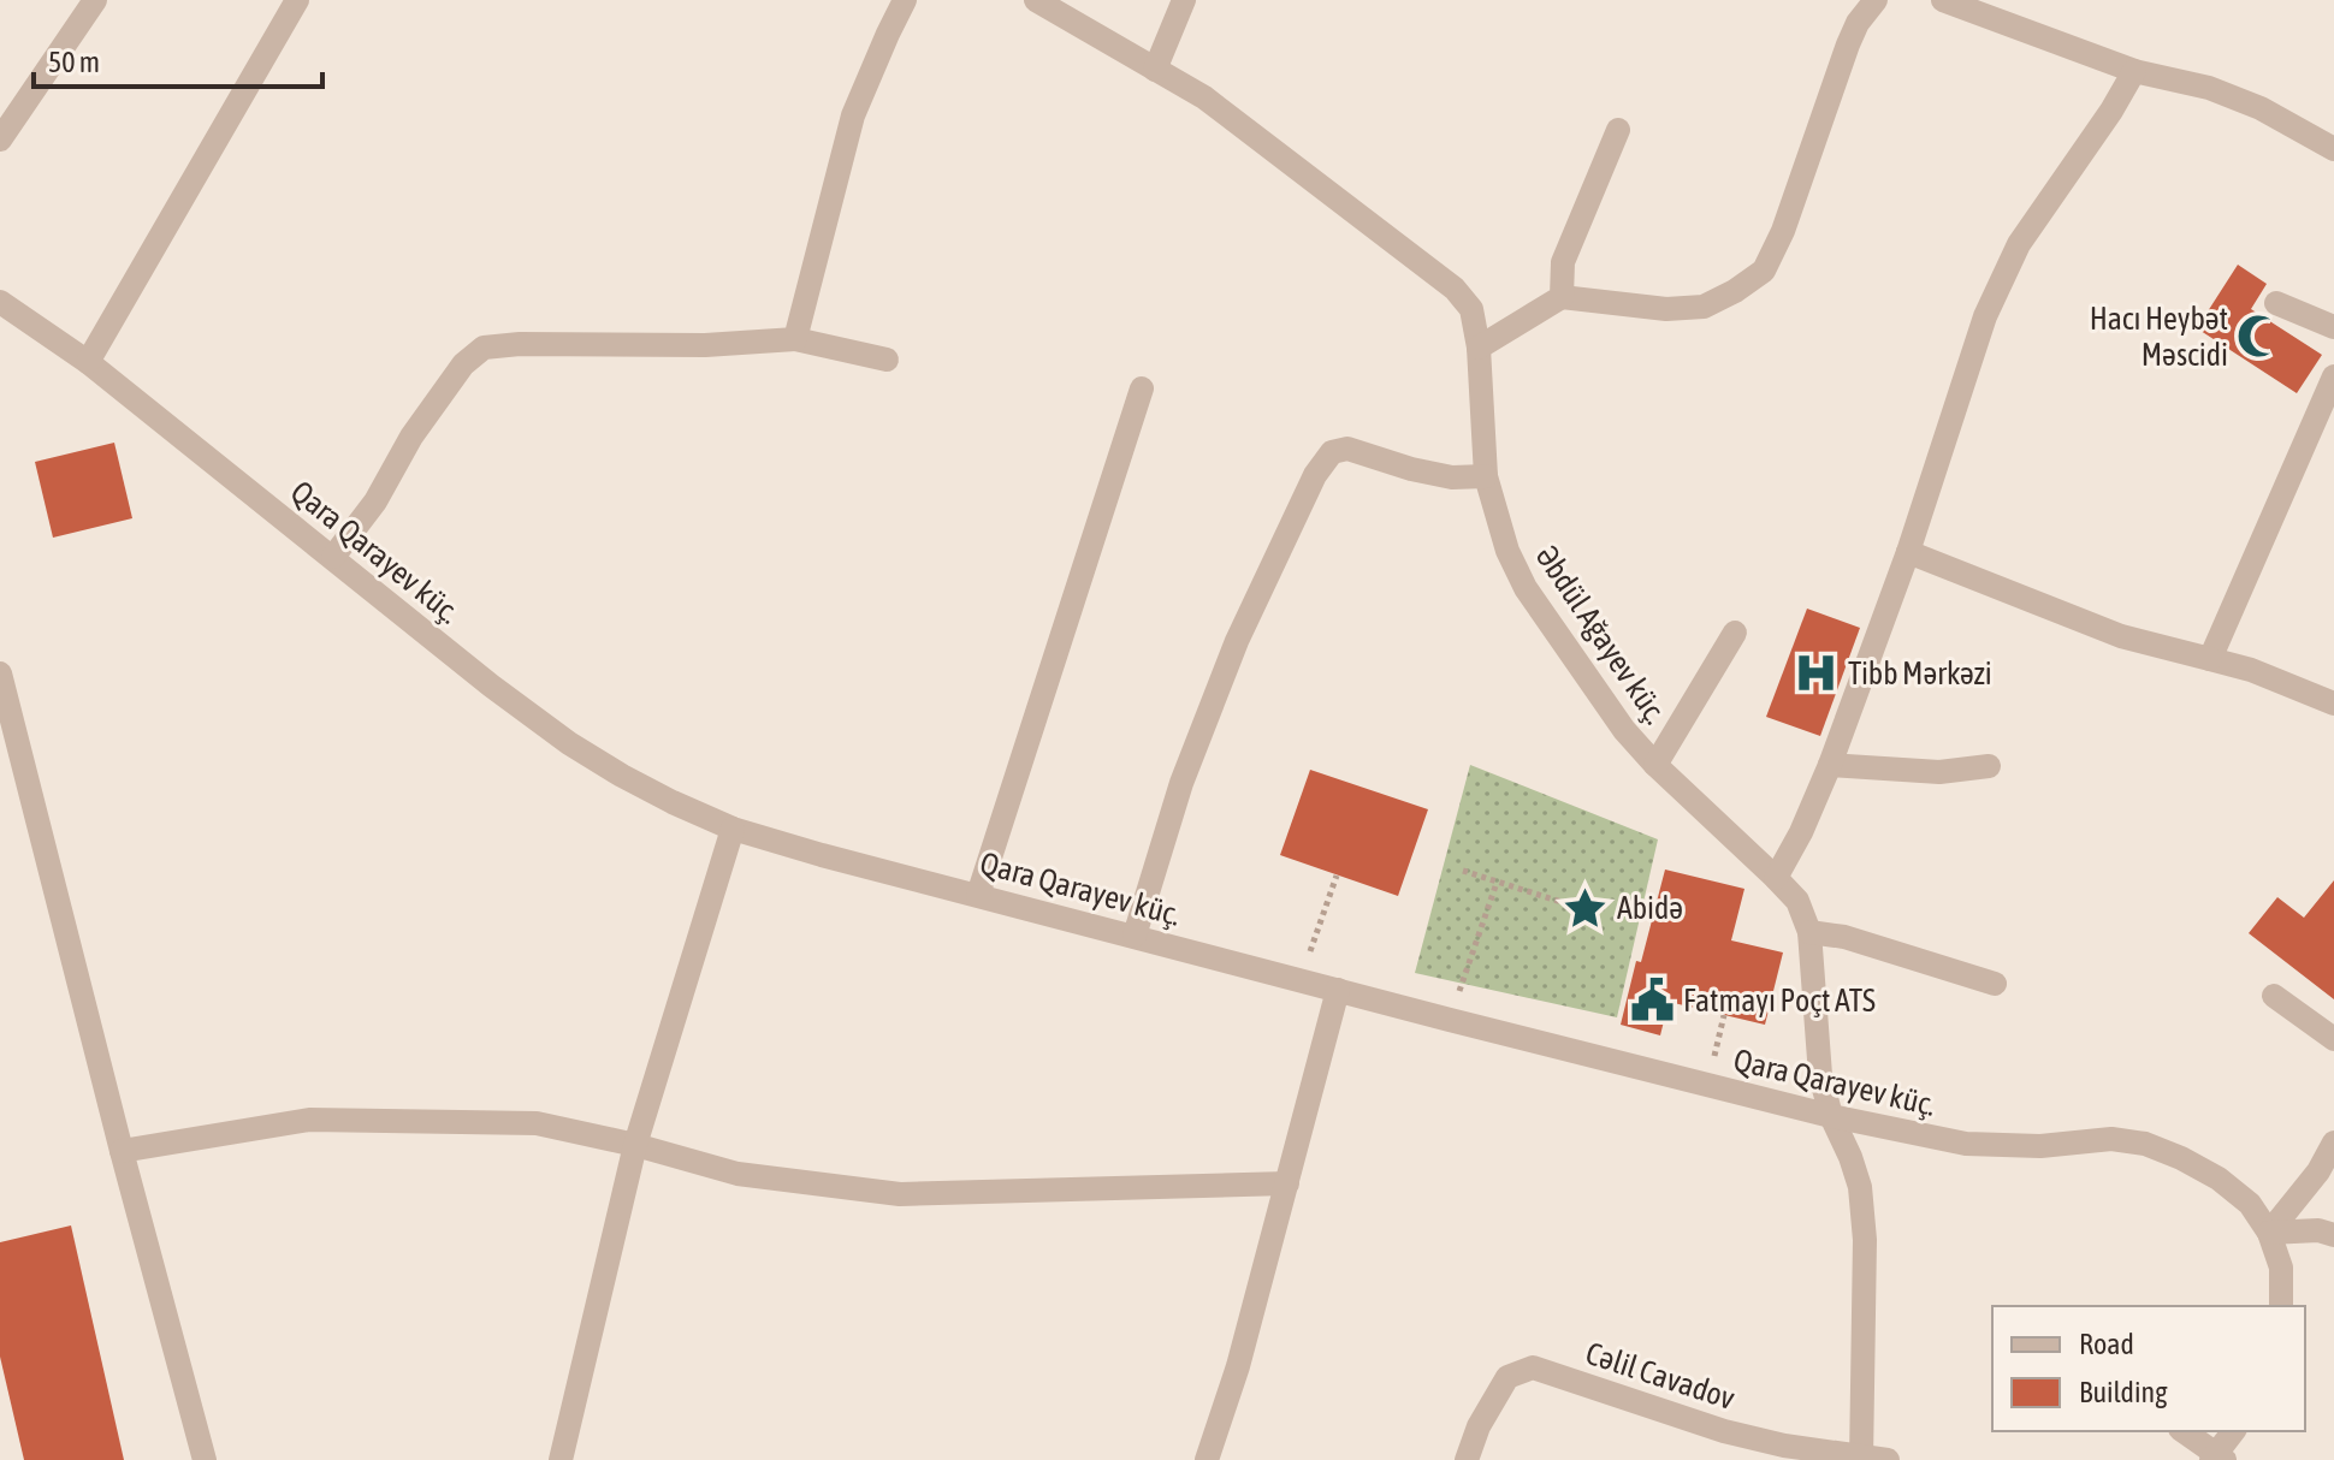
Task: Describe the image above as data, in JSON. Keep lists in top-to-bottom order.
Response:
{
  "streets": {
    "street": ["Qara Qarayev küç.", "Əbdül Ağayev küç.", "Cəlil Cavadov"]
  },
  "crossings": [
    ["Qara Qarayev küç.", "Əbdül Ağayev küç."],
    ["Əbdül Ağayev küç.", "Cəlil Cavadov"]
  ],
  "places": {
    "mosque": ["Hacı Heybət Məscidi"],
    "hospital": ["Tibb Mərkəzi"],
    "place": ["Abidə"],
    "public building": ["Fatmayı Poçt ATS"]
  },
  "legend": ["Road", "Building"],
  "scale_bar": "50 m"
}
